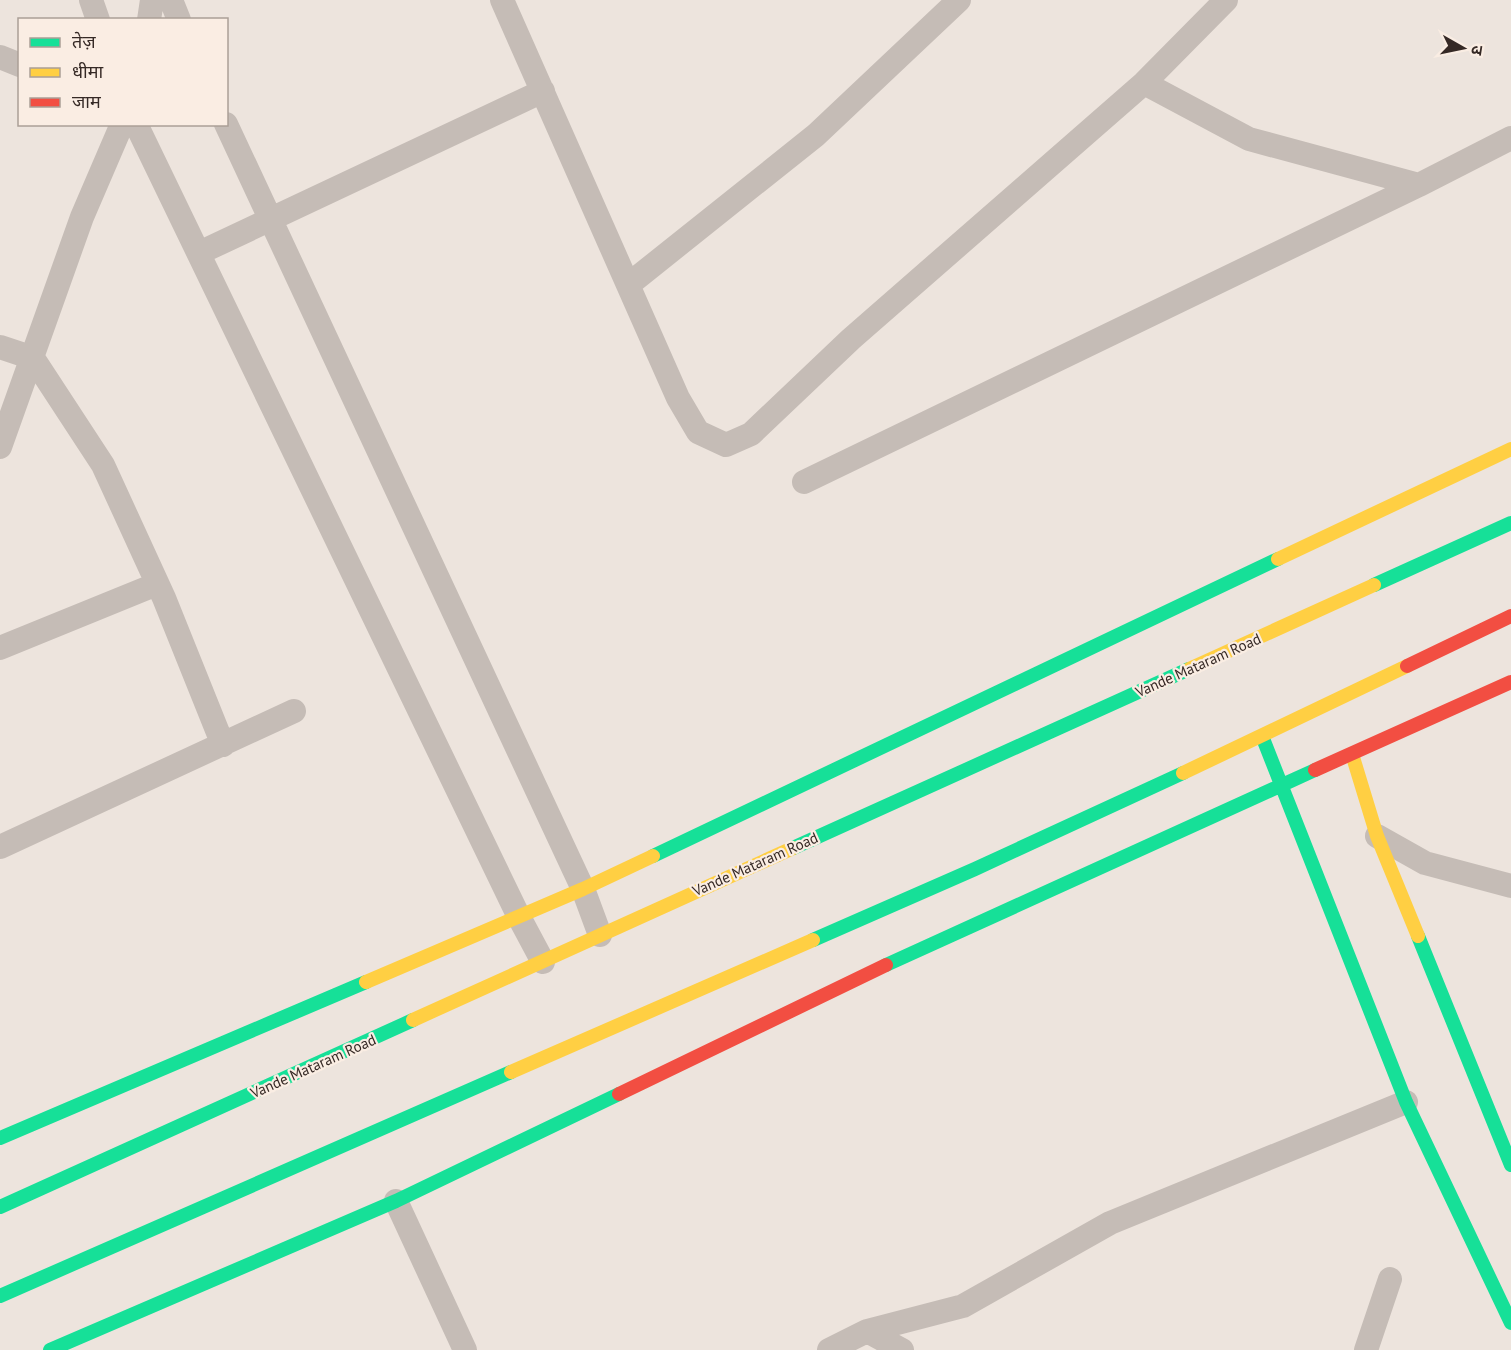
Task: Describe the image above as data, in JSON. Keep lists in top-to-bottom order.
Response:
{
  "streets": {
    "street": ["Vande Mataram Road"]
  },
  "legend": ["तेज़", "धीमा", "जाम"],
  "north": "right"
}
